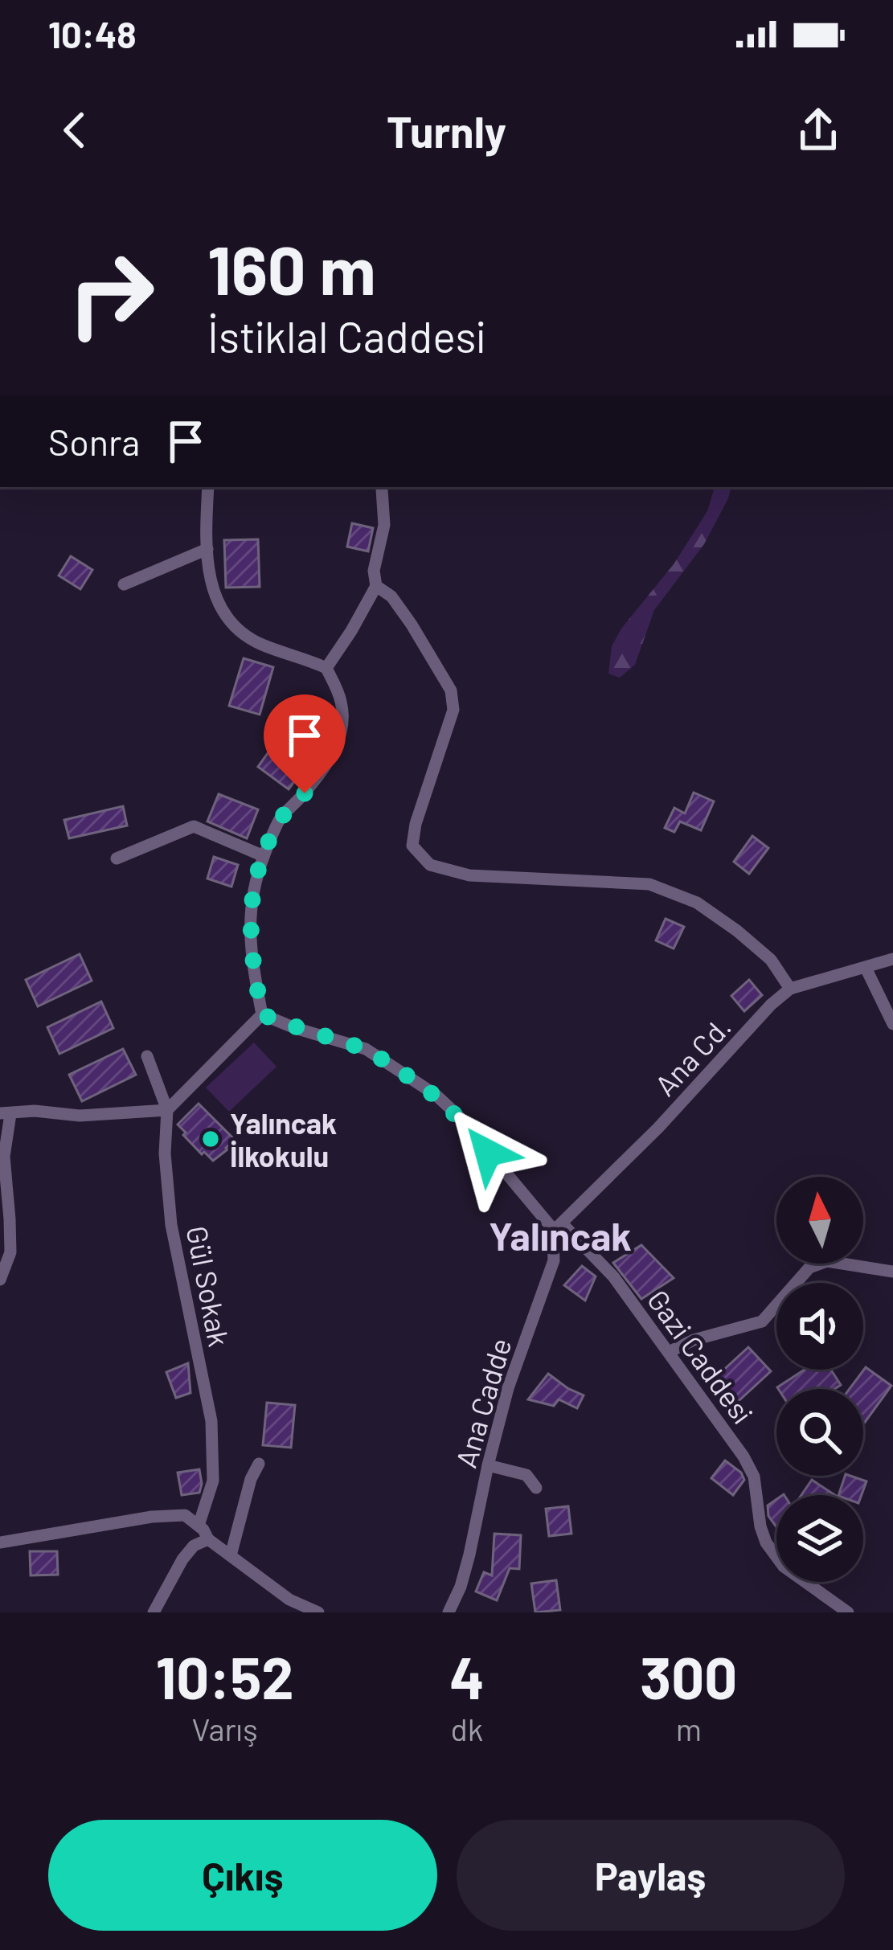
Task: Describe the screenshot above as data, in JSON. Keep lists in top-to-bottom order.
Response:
{
  "streets": {
    "street": [
      "Ana Cd.",
      "Gül Sokak",
      "Gazi Caddesi",
      "Ana Cadde"
    ]
  },
  "crossings": [
    ["Ana Cd.", "Gazi Caddesi"],
    ["Ana Cd.", "Ana Cadde"],
    ["Gazi Caddesi", "Ana Cadde"]
  ],
  "districts": ["Yalıncak"],
  "places": ["Yalıncak İlkokulu"],
  "north": "top",
  "page": {
    "status": "10:48",
    "header": "Turnly",
    "turn": ["160 m", "İstiklal Caddesi"],
    "then": "Sonra",
    "eta": [
      "10:52",
      "Varış",
      "4",
      "dk",
      "300",
      "m"
    ],
    "buttons": ["Çıkış", "Paylaş"]
  }
}
